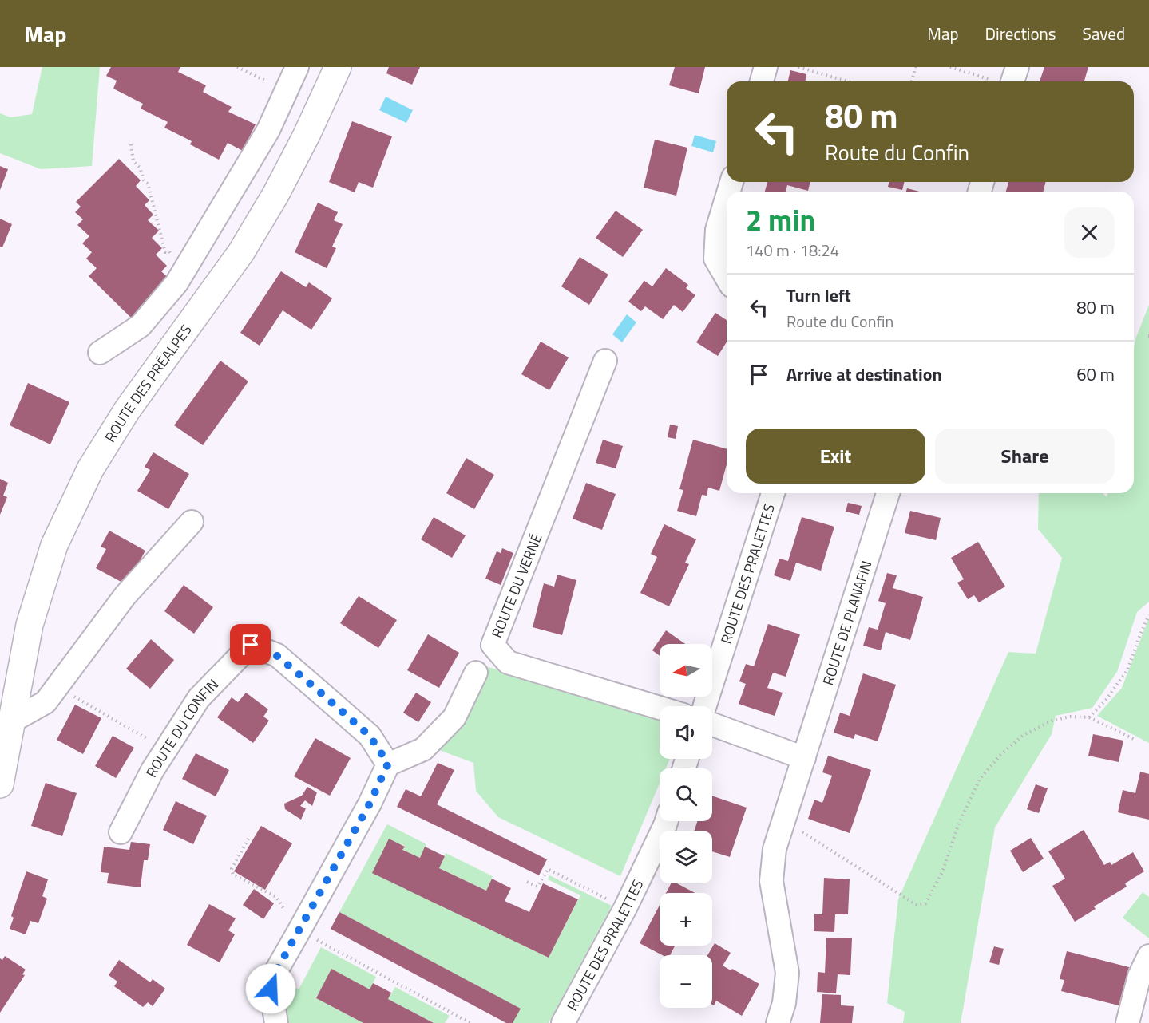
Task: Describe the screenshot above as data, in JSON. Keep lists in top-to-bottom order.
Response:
{
  "streets": {
    "main road": ["ROUTE DES PRÉALPES"],
    "street": [
      "ROUTE DES PRALETTES",
      "ROUTE DU VERNÉ",
      "ROUTE DE PLANAFIN",
      "ROUTE DU CONFIN"
    ]
  },
  "north": "left",
  "page": {
    "header": "Map",
    "nav": ["Map", "Directions", "Saved"],
    "turn": ["80 m", "Route du Confin"],
    "heading": ["2 min", "140 m · 18:24"],
    "list": [
      {
        "name": "Turn left",
        "note": "Route du Confin",
        "value": "80 m"
      },
      {
        "name": "Arrive at destination",
        "value": "60 m"
      }
    ],
    "buttons": ["Exit", "Share"],
    "map_buttons": ["+", "−"]
  }
}
